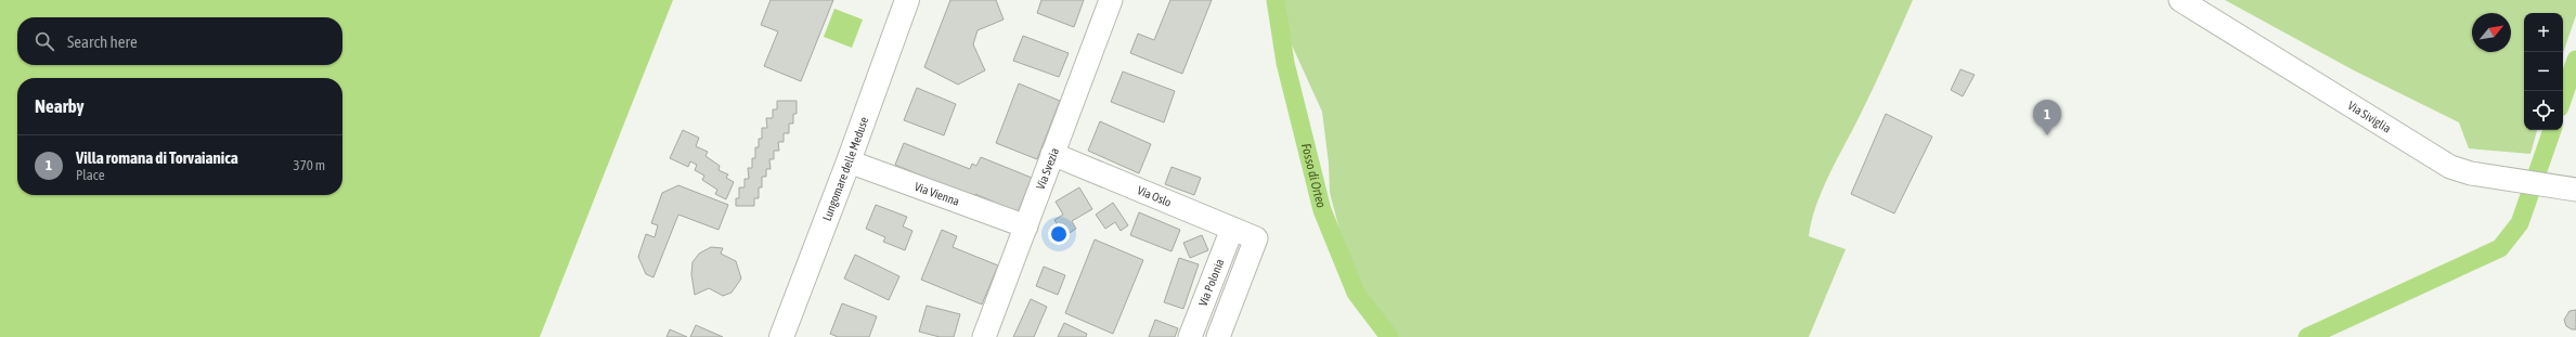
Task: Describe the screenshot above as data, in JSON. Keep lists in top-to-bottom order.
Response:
{
  "streets": {
    "main road": ["Lungomare delle Meduse"],
    "street": [
      "Via Siviglia",
      "Via Svezia",
      "Via Vienna",
      "Via Oslo",
      "Via Polonia"
    ]
  },
  "crossings": [
    ["Via Svezia", "Via Vienna"],
    ["Via Svezia", "Via Oslo"],
    ["Lungomare delle Meduse", "Via Vienna"],
    ["Via Oslo", "Via Polonia"]
  ],
  "water": ["Fosso di Orteo"],
  "north": "top right",
  "page": {
    "map_buttons": ["+", "−"],
    "search": "Search here",
    "heading": "Nearby",
    "pins": "1",
    "list": [
      {
        "mark": "1",
        "name": "Villa romana di Torvaianica",
        "note": "Place",
        "value": "370 m"
      }
    ]
  }
}
